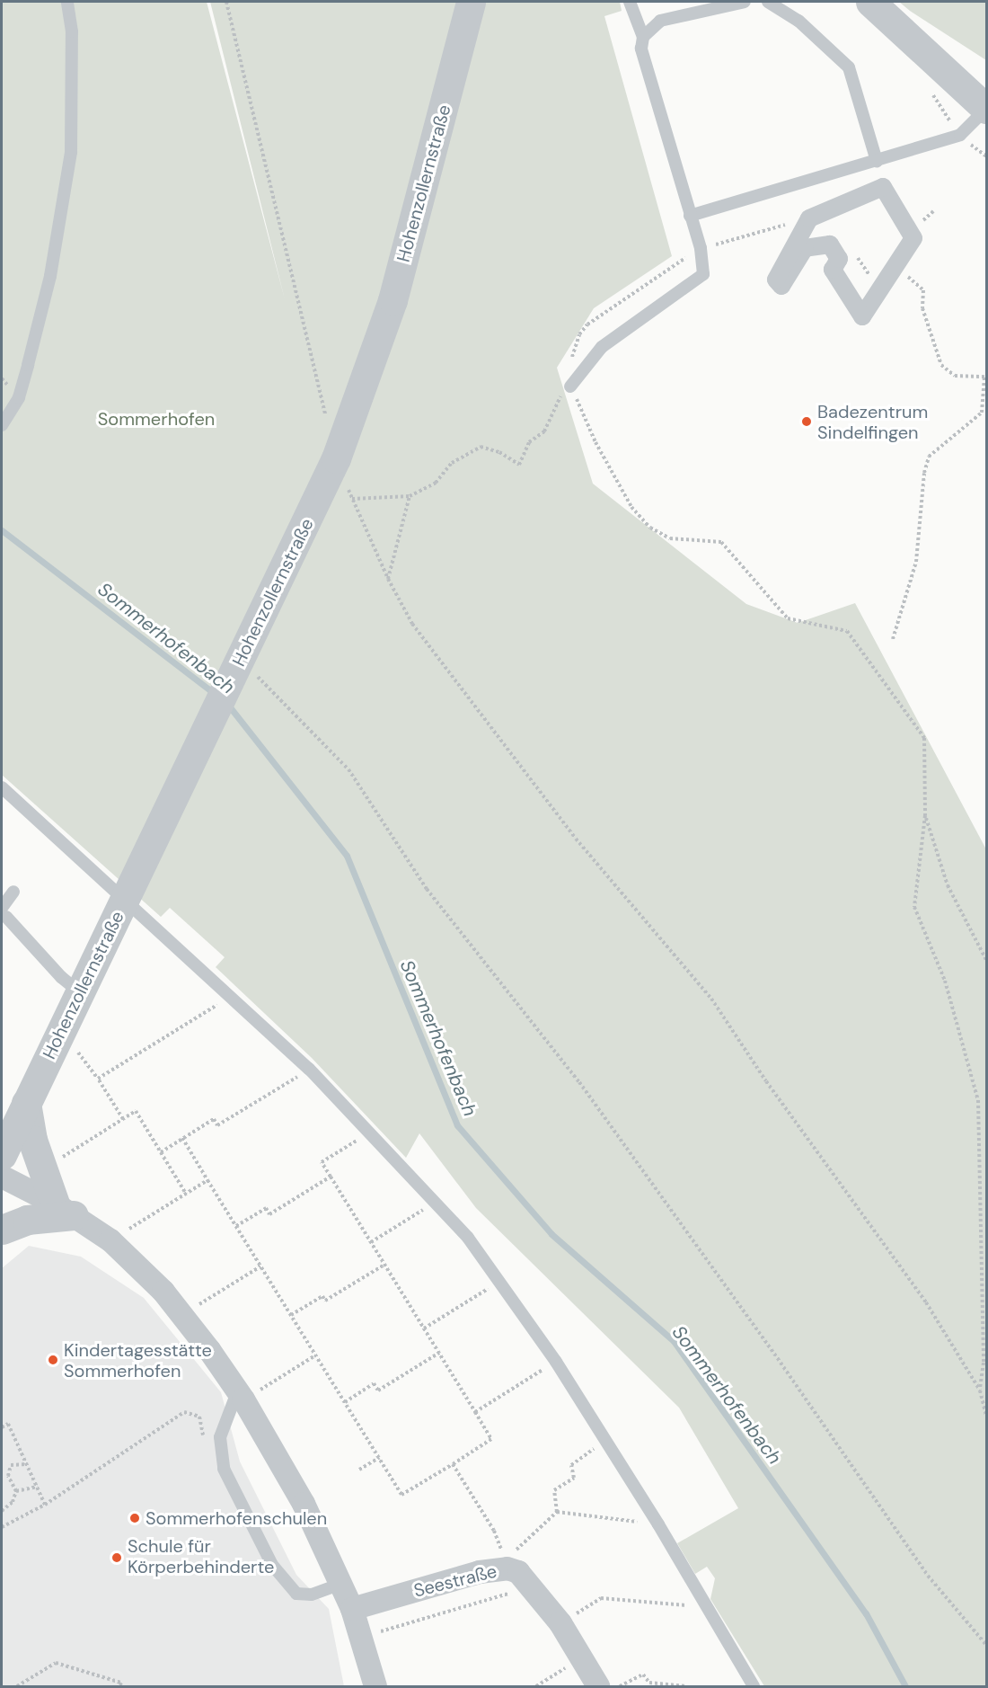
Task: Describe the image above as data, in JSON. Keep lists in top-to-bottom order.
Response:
{
  "streets": {
    "street": ["Hohenzollernstraße", "Seestraße"]
  },
  "water": ["Sommerhofenbach"],
  "parks": ["Sommerhofen"],
  "places": [
    "Badezentrum Sindelfingen",
    "Kindertagesstätte Sommerhofen",
    "Sommerhofenschulen",
    "Schule für Körperbehinderte"
  ]
}
